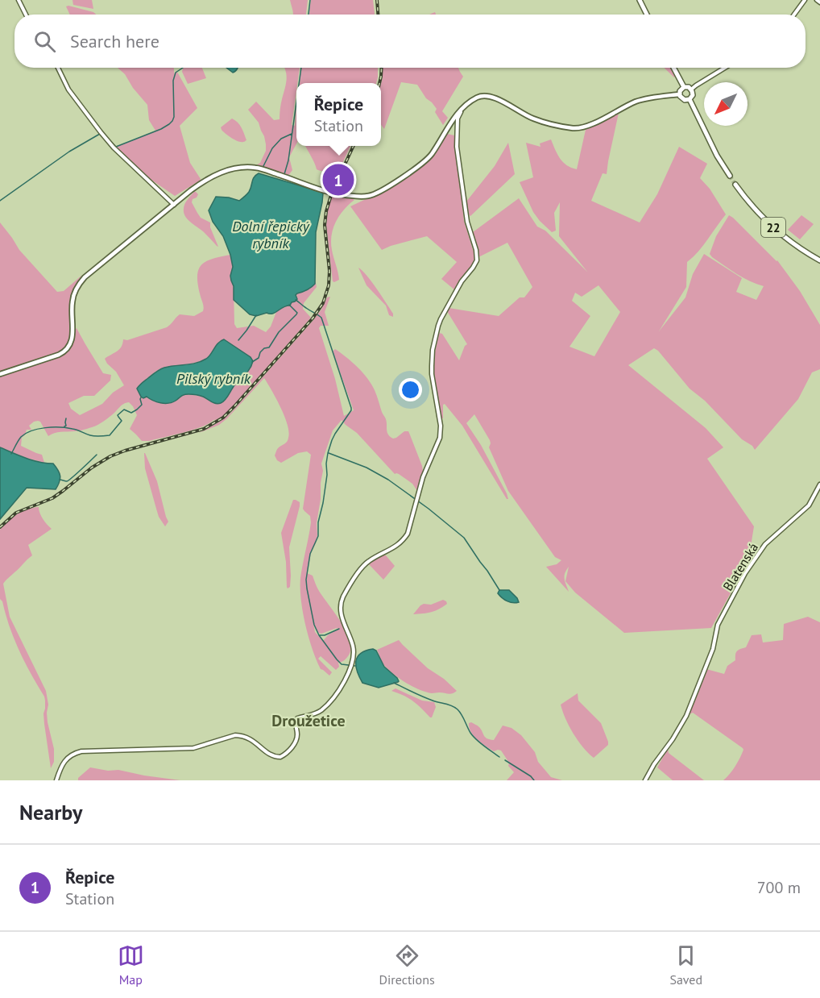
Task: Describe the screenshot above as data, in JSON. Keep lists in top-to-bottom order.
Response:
{
  "streets": {
    "main road": ["22"],
    "street": ["Blatenská"]
  },
  "districts": ["Droužetice"],
  "water": ["Dolní řepický rybník", "Pilský rybník"],
  "north": "bottom left",
  "page": {
    "search": "Search here",
    "popup": ["Řepice", "Station"],
    "pins": "1",
    "heading": "Nearby",
    "list": [
      {
        "mark": "1",
        "name": "Řepice",
        "note": "Station",
        "value": "700 m"
      }
    ],
    "nav": ["Map", "Directions", "Saved"]
  }
}
